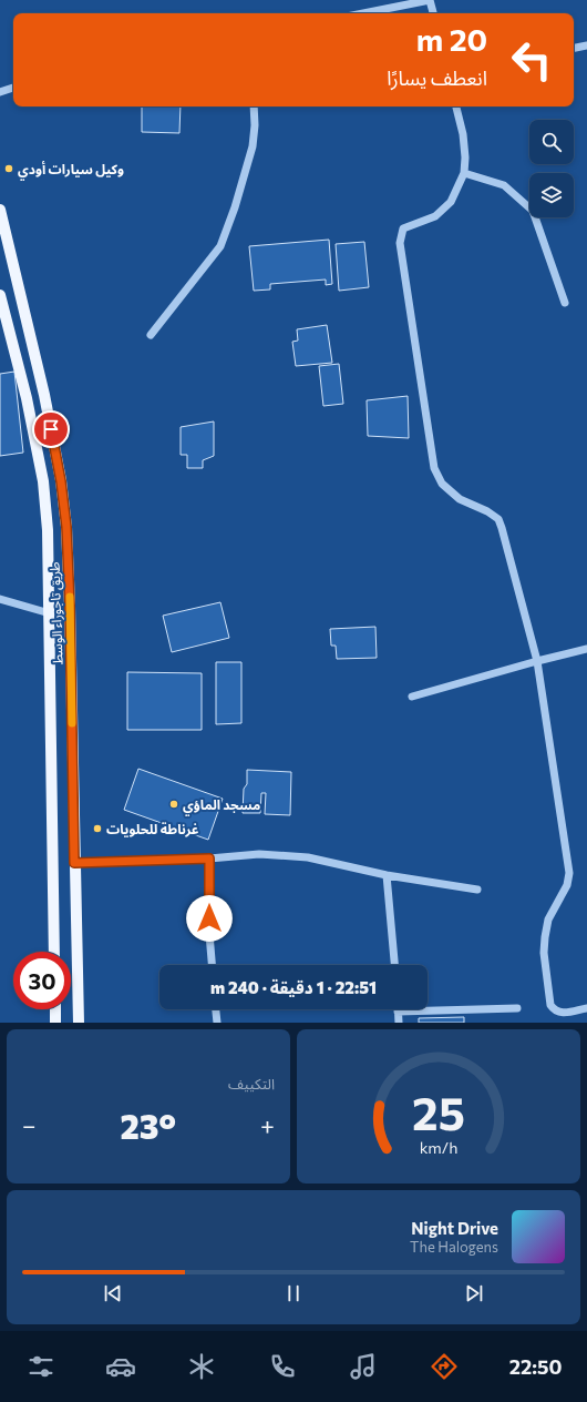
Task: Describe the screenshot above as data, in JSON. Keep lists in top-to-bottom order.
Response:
{
  "streets": {
    "main road": ["طريق تاجوراء الوسط"]
  },
  "places": ["وكيل سيارات أودي", "مسجد الماؤي", "غرناطة للحلويات"],
  "page": {
    "turn": ["20 m", "انعطف يسارًا"],
    "limit": "30",
    "trip": "22:51 · 1 دقيقة · 240 m",
    "tile": "التكييف",
    "heat": ["−", "23°", "+"],
    "song": ["Night Drive", "The Halogens"],
    "tabs": "22:50",
    "gauge": ["25", "km/h"]
  }
}
